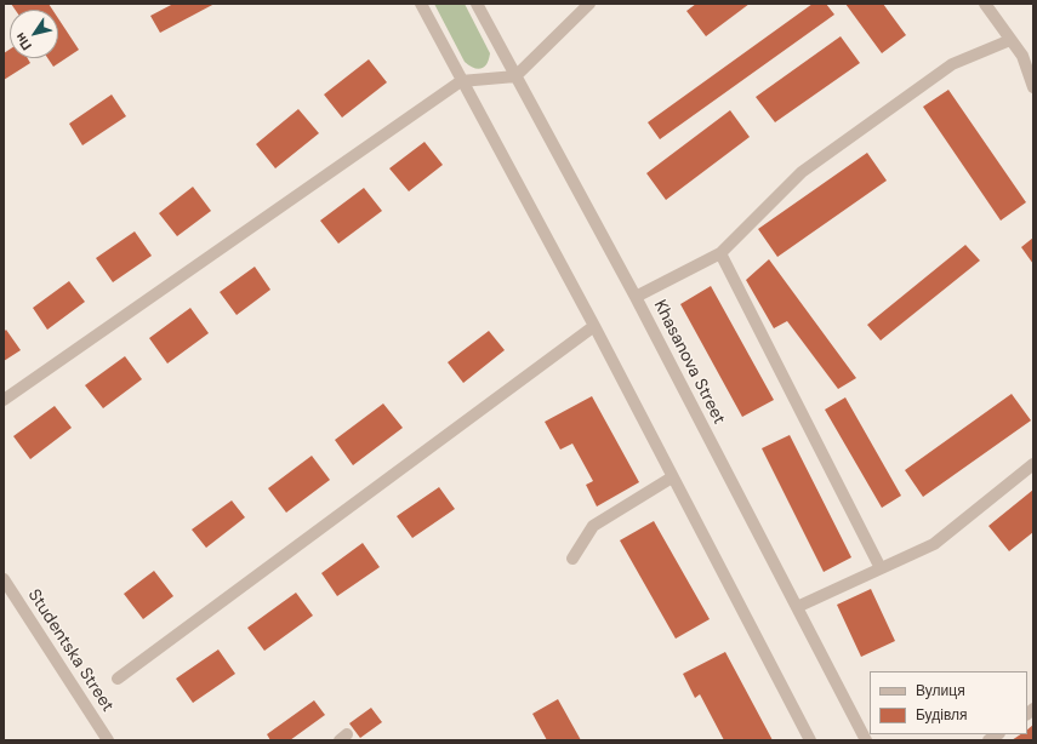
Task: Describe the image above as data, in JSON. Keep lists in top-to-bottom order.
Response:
{
  "streets": {
    "street": ["Khasanova Street", "Studentska Street"]
  },
  "legend": ["Вулиця", "Будівля"],
  "north": "bottom left"
}
